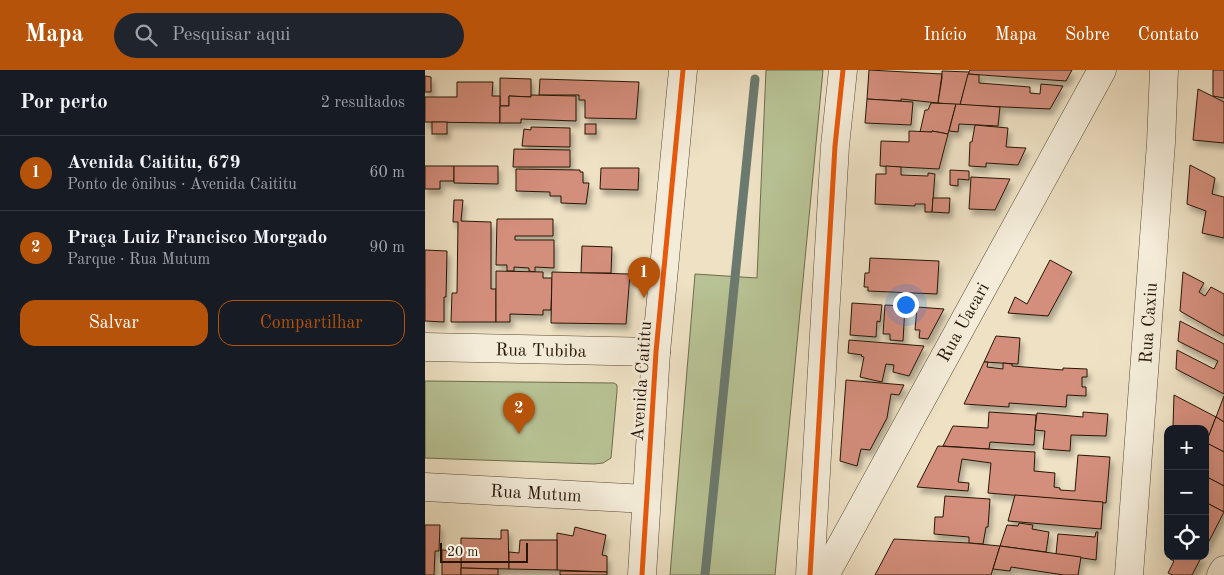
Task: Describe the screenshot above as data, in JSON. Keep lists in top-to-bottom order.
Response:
{
  "streets": {
    "street": [
      "Rua Uacari",
      "Rua Caxiu",
      "Rua Tubiba",
      "Avenida Caititu",
      "Rua Mutum"
    ]
  },
  "crossings": [
    ["Rua Tubiba", "Avenida Caititu"],
    ["Avenida Caititu", "Rua Mutum"]
  ],
  "scale_bar": "20 m",
  "page": {
    "header": "Mapa",
    "search": "Pesquisar aqui",
    "nav": [
      "Início",
      "Mapa",
      "Sobre",
      "Contato"
    ],
    "heading": ["Por perto", "2 resultados"],
    "list": [
      {
        "mark": "1",
        "name": "Avenida Caititu, 679",
        "note": "Ponto de ônibus · Avenida Caititu",
        "value": "60 m"
      },
      {
        "mark": "2",
        "name": "Praça Luiz Francisco Morgado",
        "note": "Parque · Rua Mutum",
        "value": "90 m"
      }
    ],
    "pins": ["1", "2"],
    "buttons": ["Salvar", "Compartilhar"],
    "map_buttons": ["+", "−"],
    "scale": "20 m"
  }
}
